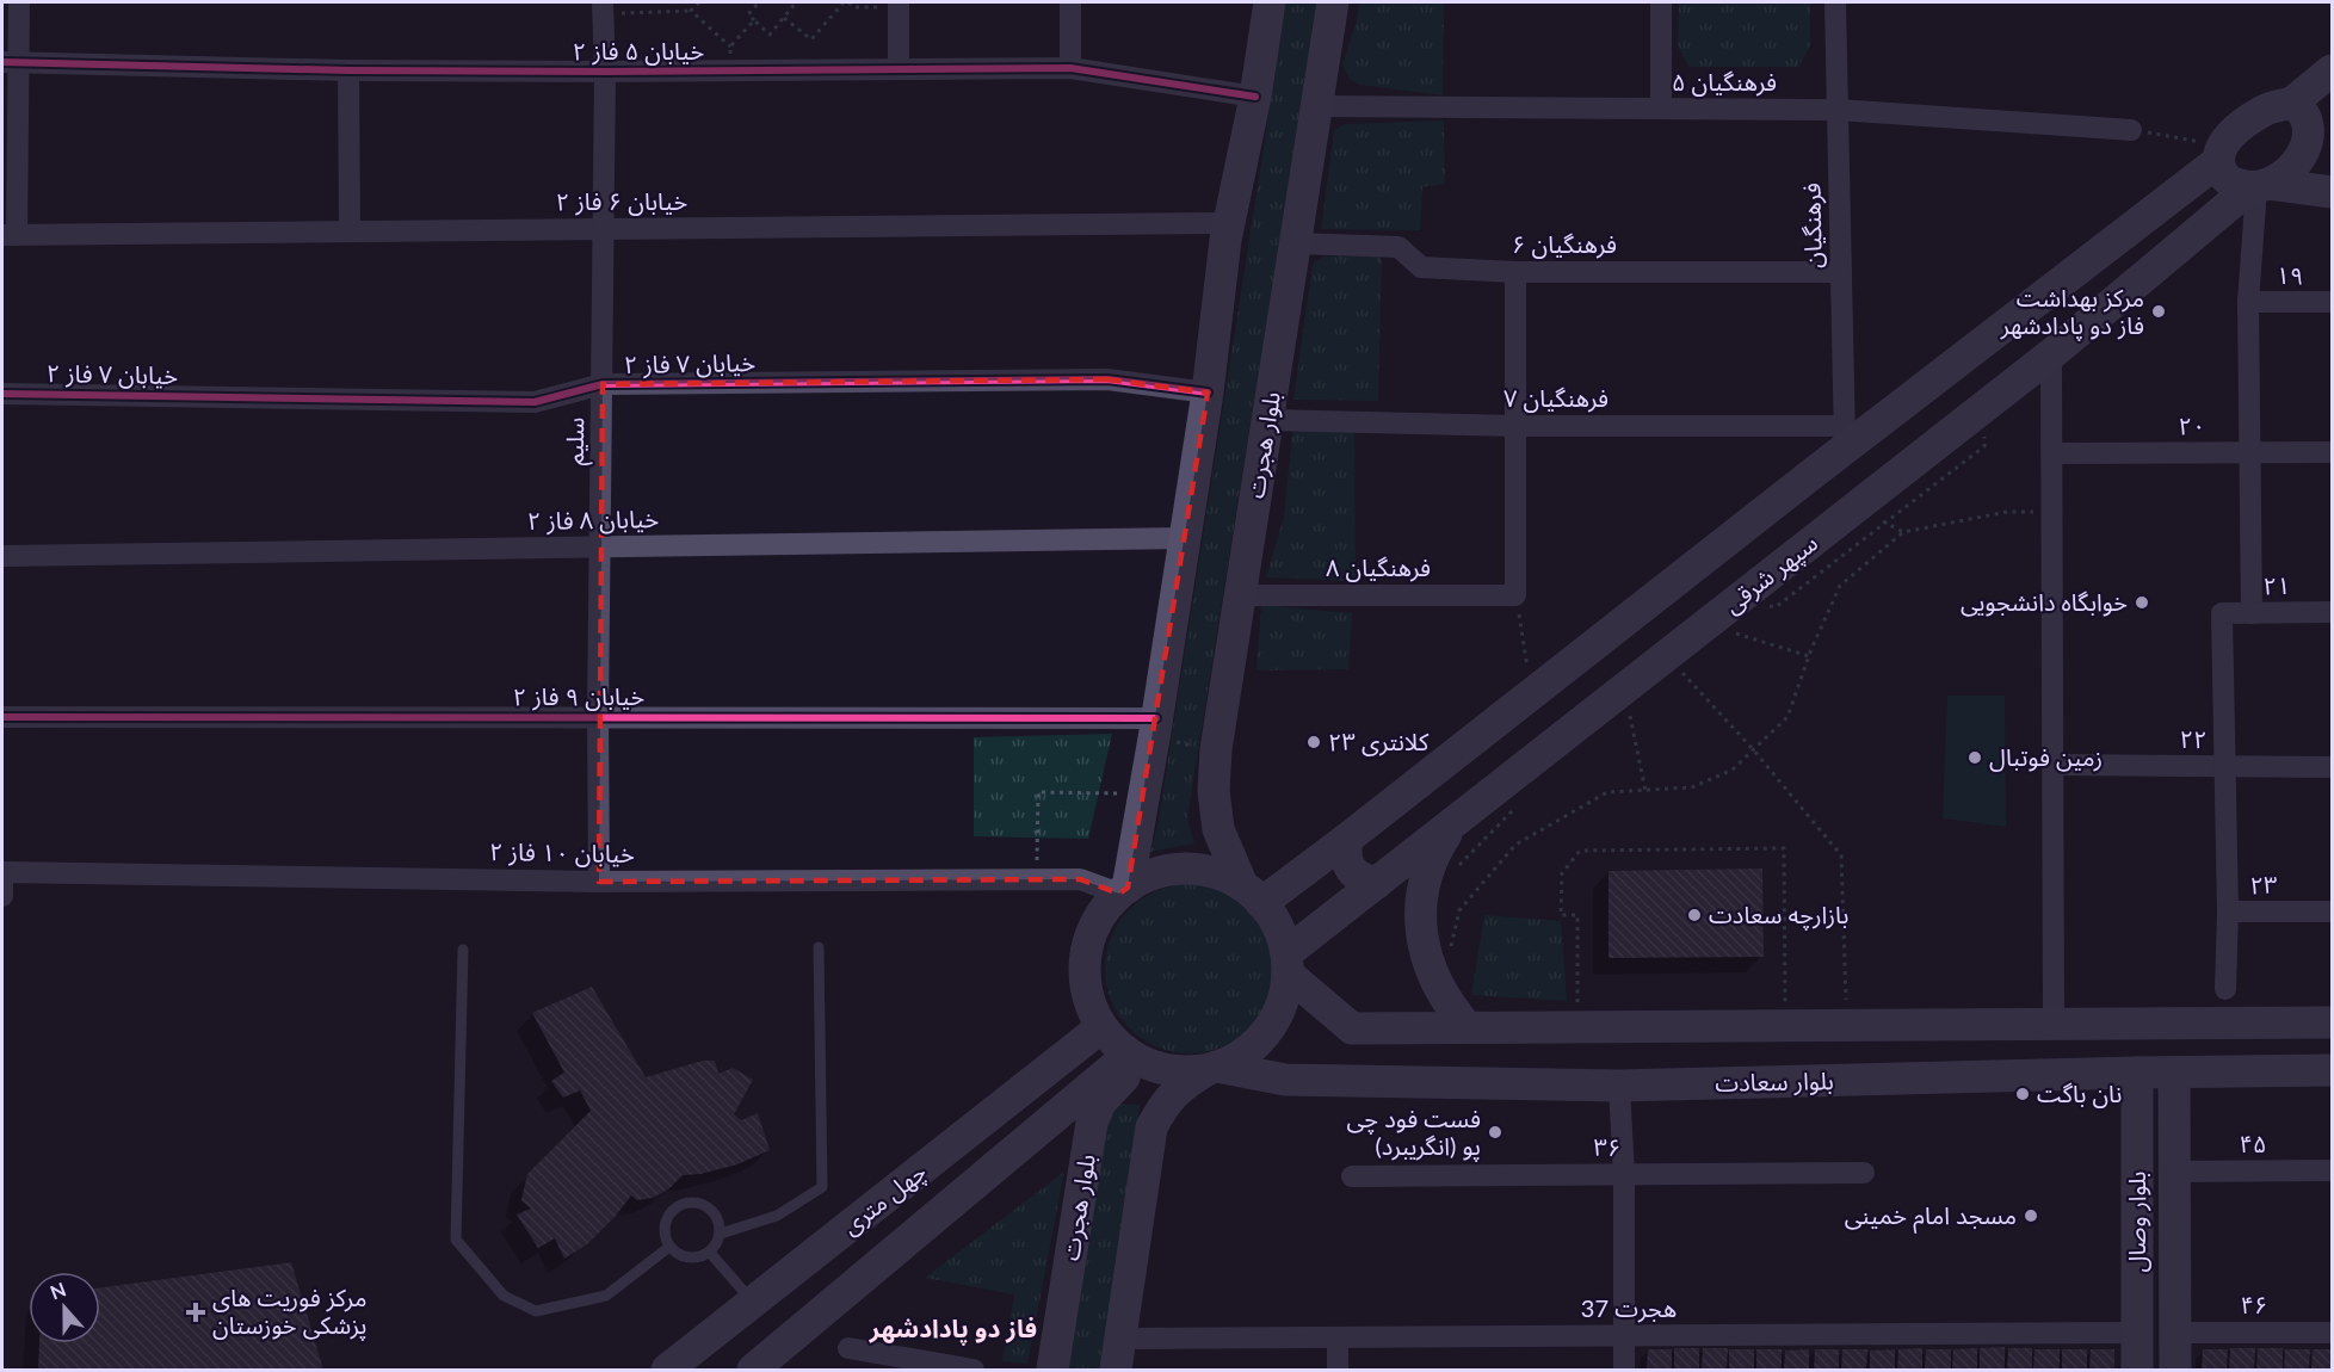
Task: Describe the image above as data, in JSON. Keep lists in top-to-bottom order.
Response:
{
  "streets": {
    "main road": [
      "بلوار هجرت",
      "سپهر شرقی",
      "بلوار سعادت",
      "چهل متری",
      "بلوار وصال"
    ],
    "street": [
      "خیابان ۵ فاز ۲",
      "فرهنگیان ۵",
      "خیابان ۶ فاز ۲",
      "فرهنگیان",
      "فرهنگیان ۶",
      "۱۹",
      "خیابان ۷ فاز ۲",
      "فرهنگیان ۷",
      "۲۰",
      "سلیم",
      "خیابان ۸ فاز ۲",
      "فرهنگیان ۸",
      "۲۱",
      "خیابان ۹ فاز ۲",
      "۲۲",
      "خیابان ۱۰ فاز ۲",
      "۲۳",
      "۴۵",
      "۳۶",
      "۴۶",
      "هجرت 37"
    ]
  },
  "crossings": [
    ["خیابان ۵ فاز ۲", "سلیم"],
    ["فرهنگیان ۵", "فرهنگیان"],
    ["فرهنگیان ۵", "بلوار هجرت"],
    ["خیابان ۶ فاز ۲", "سلیم"],
    ["فرهنگیان", "فرهنگیان ۶"],
    ["فرهنگیان", "فرهنگیان ۷"],
    ["فرهنگیان ۶", "بلوار هجرت"],
    ["خیابان ۷ فاز ۲", "سلیم"],
    ["فرهنگیان ۷", "بلوار هجرت"],
    ["سلیم", "خیابان ۸ فاز ۲"],
    ["سلیم", "خیابان ۹ فاز ۲"],
    ["سلیم", "خیابان ۱۰ فاز ۲"],
    ["بلوار هجرت", "فرهنگیان ۸"],
    ["بلوار هجرت", "سپهر شرقی"],
    ["بلوار هجرت", "خیابان ۱۰ فاز ۲"],
    ["بلوار هجرت", "بلوار سعادت"],
    ["بلوار هجرت", "چهل متری"],
    ["سپهر شرقی", "خیابان ۱۰ فاز ۲"],
    ["سپهر شرقی", "بلوار سعادت"],
    ["سپهر شرقی", "چهل متری"],
    ["۲۱", "۲۲"],
    ["خیابان ۱۰ فاز ۲", "بلوار سعادت"],
    ["خیابان ۱۰ فاز ۲", "چهل متری"],
    ["بلوار سعادت", "چهل متری"],
    ["بلوار سعادت", "بلوار وصال"],
    ["۴۵", "بلوار وصال"],
    ["بلوار وصال", "۴۶"],
    ["بلوار وصال", "هجرت 37"]
  ],
  "districts": ["فاز دو پادادشهر"],
  "places": {
    "other": [
      "مرکز بهداشت فاز دو پادادشهر",
      "خوابگاه دانشجویی",
      "کلانتری ۲۳",
      "زمین فوتبال",
      "بازارچه سعادت",
      "نان باگت",
      "فست فود چی پو (انگریبرد)",
      "مسجد امام خمینی"
    ],
    "health": ["مرکز فوریت های پزشکی خوزستان"]
  },
  "north": "top"
}
